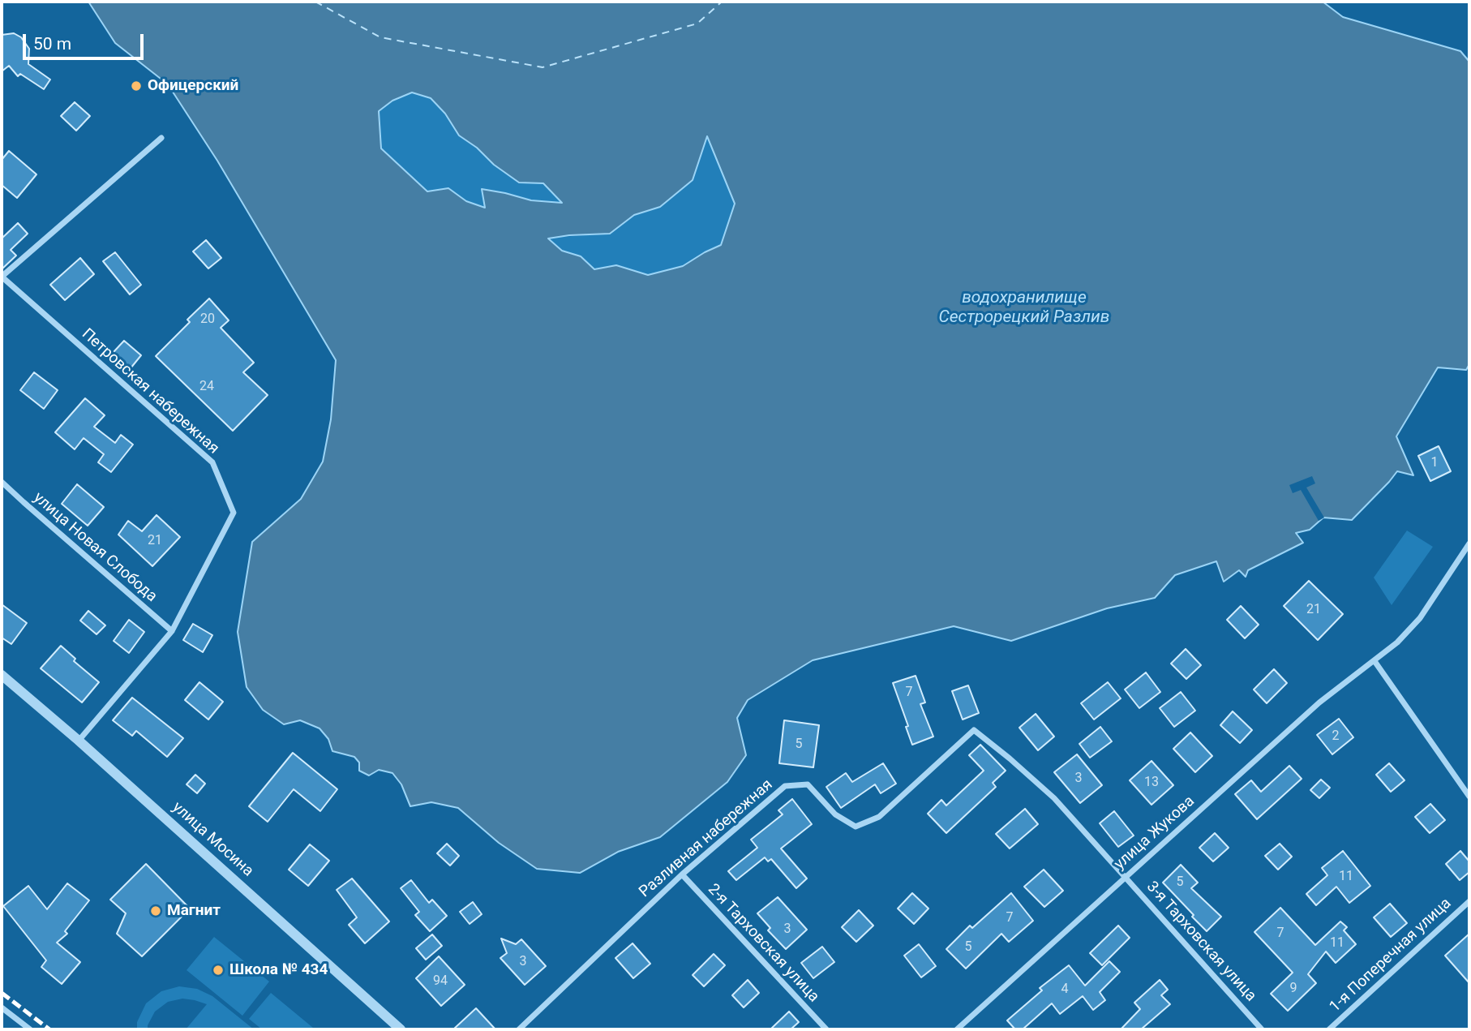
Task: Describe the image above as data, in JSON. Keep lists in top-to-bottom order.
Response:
{
  "streets": {
    "street": [
      "Петровская набережная",
      "улица Новая Слобода",
      "улица Жукова",
      "Разливная набережная",
      "улица Мосина",
      "3-я Тарховская улица",
      "2-я Тарховская улица",
      "1-я Поперечная улица"
    ]
  },
  "crossings": [
    ["Петровская набережная", "улица Новая Слобода"],
    ["Петровская набережная", "улица Мосина"],
    ["улица Жукова", "3-я Тарховская улица"],
    ["Разливная набережная", "3-я Тарховская улица"],
    ["Разливная набережная", "2-я Тарховская улица"]
  ],
  "water": ["водохранилище Сестрорецкий Разлив"],
  "places": ["Офицерский", "Магнит", "Школа № 434"],
  "house_numbers": [
    "20",
    "24",
    "1",
    "21",
    "21",
    "7",
    "2",
    "5",
    "3",
    "13",
    "11",
    "5",
    "7",
    "3",
    "7",
    "11",
    "5",
    "3",
    "94",
    "9",
    "4"
  ],
  "scale_bar": "50 m"
}
